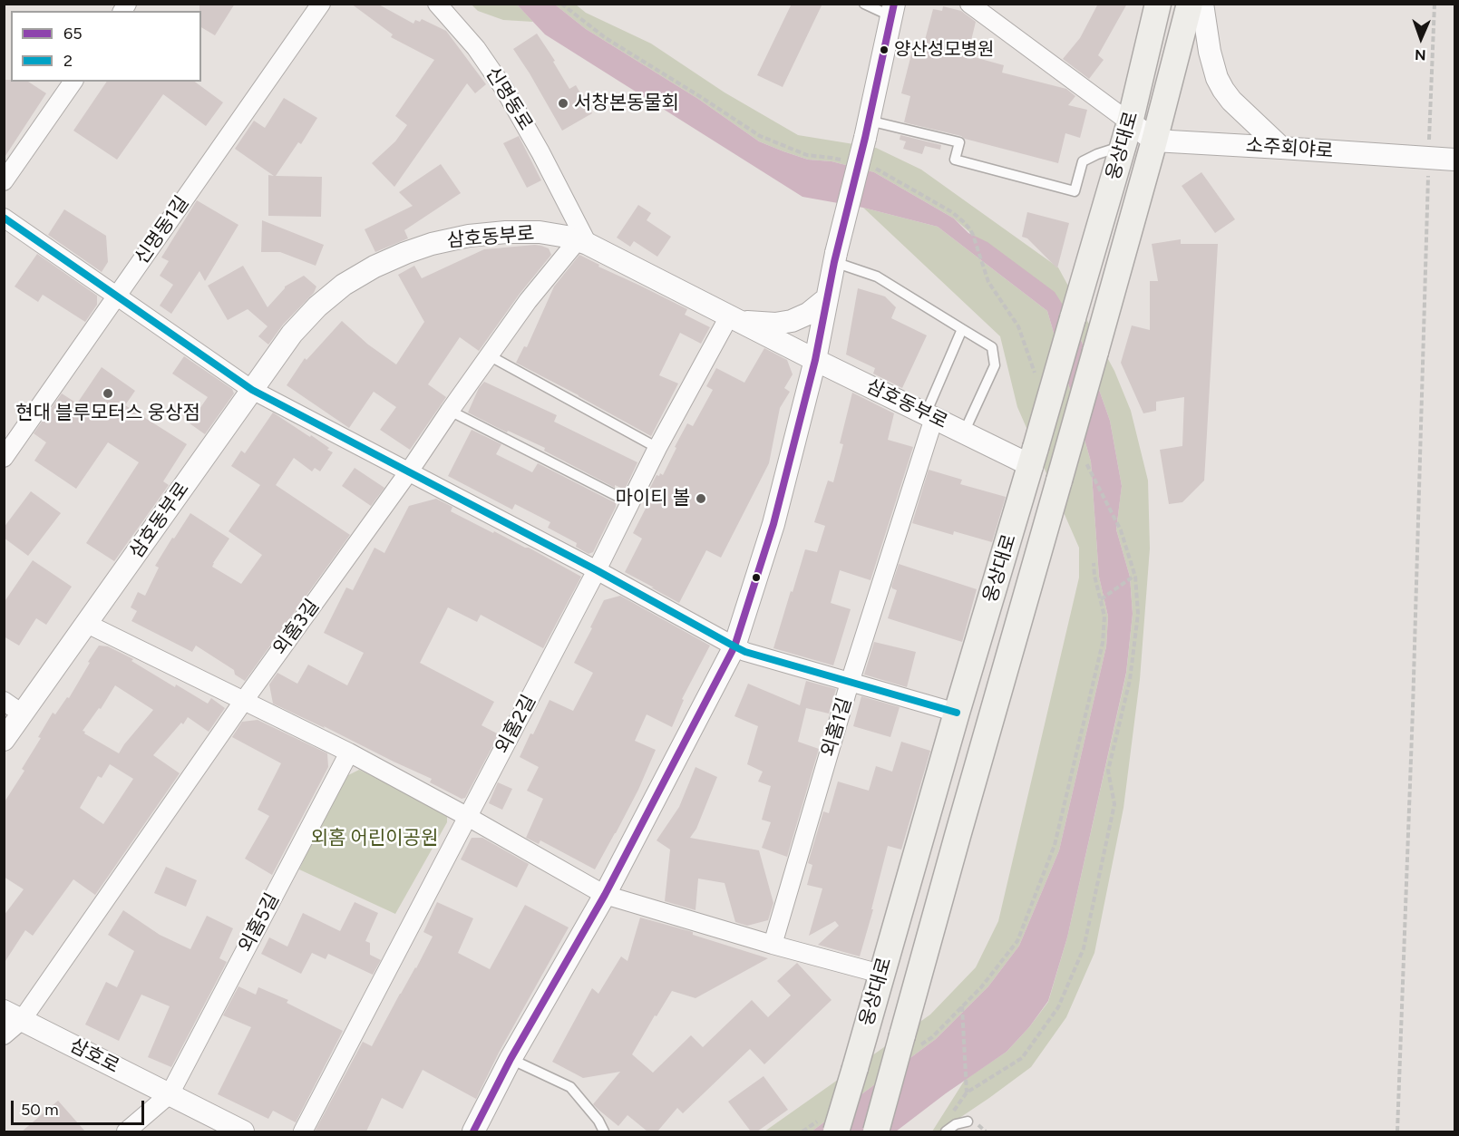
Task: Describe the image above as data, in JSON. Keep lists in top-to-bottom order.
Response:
{
  "streets": {
    "main road": ["웅상대로"],
    "street": [
      "신명동로",
      "소주회야로",
      "신명동1길",
      "삼호동부로",
      "외홈3길",
      "외홈2길",
      "외홈1길",
      "외홈5길",
      "삼호로"
    ]
  },
  "crossings": [
    ["신명동로", "삼호동부로"],
    ["신명동로", "외홈3길"],
    ["웅상대로", "소주회야로"],
    ["웅상대로", "삼호동부로"],
    ["삼호동부로", "외홈3길"],
    ["삼호동부로", "외홈2길"],
    ["삼호동부로", "외홈1길"],
    ["외홈3길", "삼호로"],
    ["외홈5길", "삼호로"]
  ],
  "parks": ["외홈 어린이공원"],
  "places": [
    "양산성모병원",
    "서창본동물회",
    "현대 블루모터스 웅상점",
    "마이티 볼"
  ],
  "lines": ["transit line 65", "transit line 2"],
  "legend": ["65", "2"],
  "scale_bar": "50 m",
  "north": "bottom"
}
